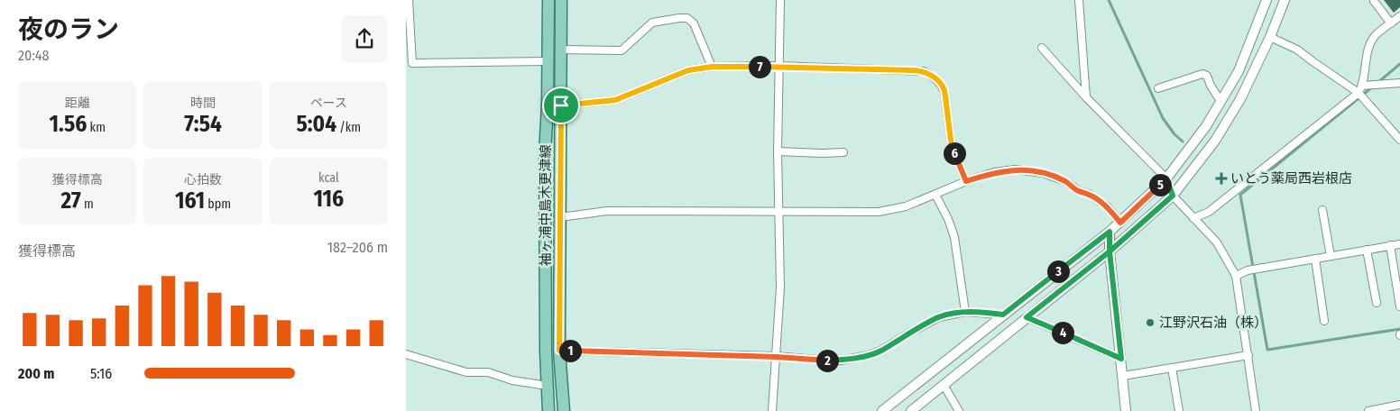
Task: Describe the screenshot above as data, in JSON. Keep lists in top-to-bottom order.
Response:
{
  "streets": {
    "main road": ["袖ヶ浦中島木更津線"]
  },
  "places": {
    "health": ["いとう薬局西岩根店"],
    "other": ["江野沢石油（株）"]
  },
  "page": {
    "heading": ["夜のラン", "20:48"],
    "pins": [
      "7",
      "6",
      "5",
      "3",
      "4",
      "1",
      "2"
    ],
    "stats": [
      ["距離", "1.56 km"],
      ["時間", "7:54"],
      ["ペース", "5:04 /km"],
      ["獲得標高", "27 m"],
      ["心拍数", "161 bpm"],
      ["kcal", "116"]
    ],
    "chart": ["獲得標高", "182–206 m"],
    "list": [
      {
        "name": "200 m",
        "note": "5:16"
      }
    ]
  }
}
